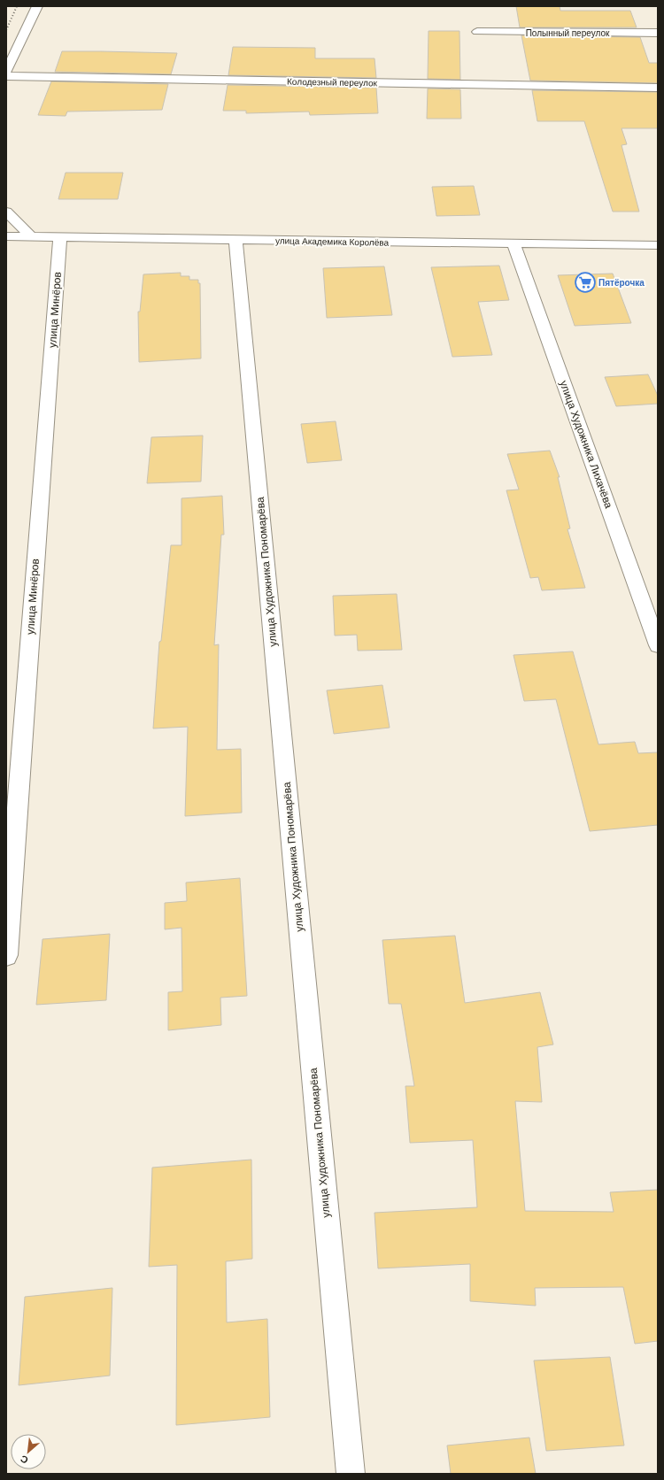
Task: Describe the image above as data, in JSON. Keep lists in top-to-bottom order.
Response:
{
  "streets": {
    "street": [
      "Полынный переулок",
      "Колодезный переулок",
      "улица Академика Королёва",
      "улица Минёров",
      "улица Художника Лихачёва",
      "улица Художника Пономарёва"
    ]
  },
  "crossings": [
    ["улица Академика Королёва", "улица Минёров"],
    ["улица Академика Королёва", "улица Художника Лихачёва"],
    ["улица Академика Королёва", "улица Художника Пономарёва"]
  ],
  "places": {
    "supermarket": ["Пятёрочка"]
  },
  "north": "bottom left"
}
